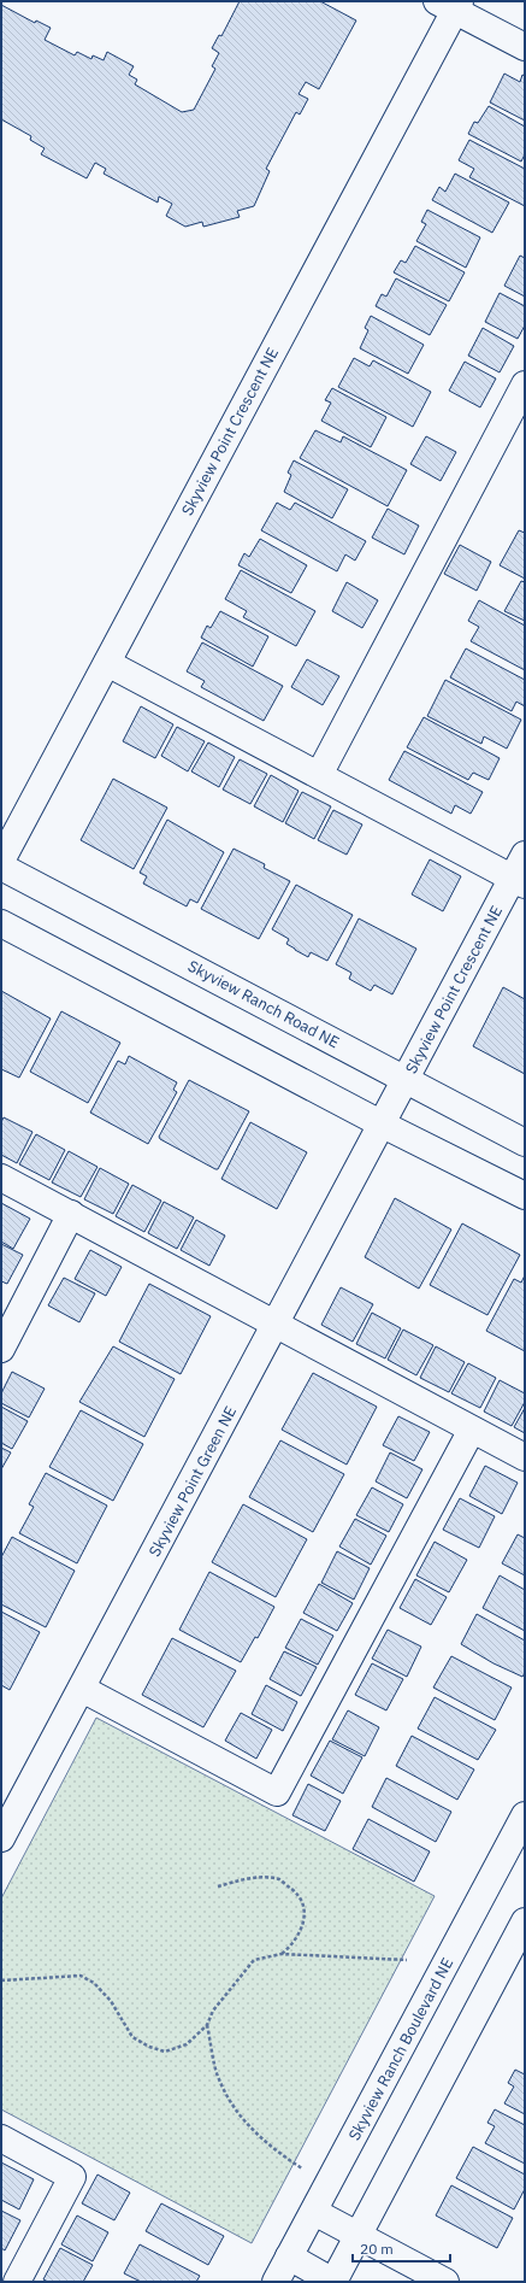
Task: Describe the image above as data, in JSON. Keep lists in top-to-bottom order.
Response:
{
  "streets": {
    "street": [
      "Skyview Point Crescent NE",
      "Skyview Ranch Road NE",
      "Skyview Point Green NE",
      "Skyview Ranch Boulevard NE"
    ]
  },
  "crossings": [
    ["Skyview Point Crescent NE", "Skyview Ranch Road NE"],
    ["Skyview Point Crescent NE", "Skyview Point Green NE"]
  ],
  "scale_bar": "20 m"
}
